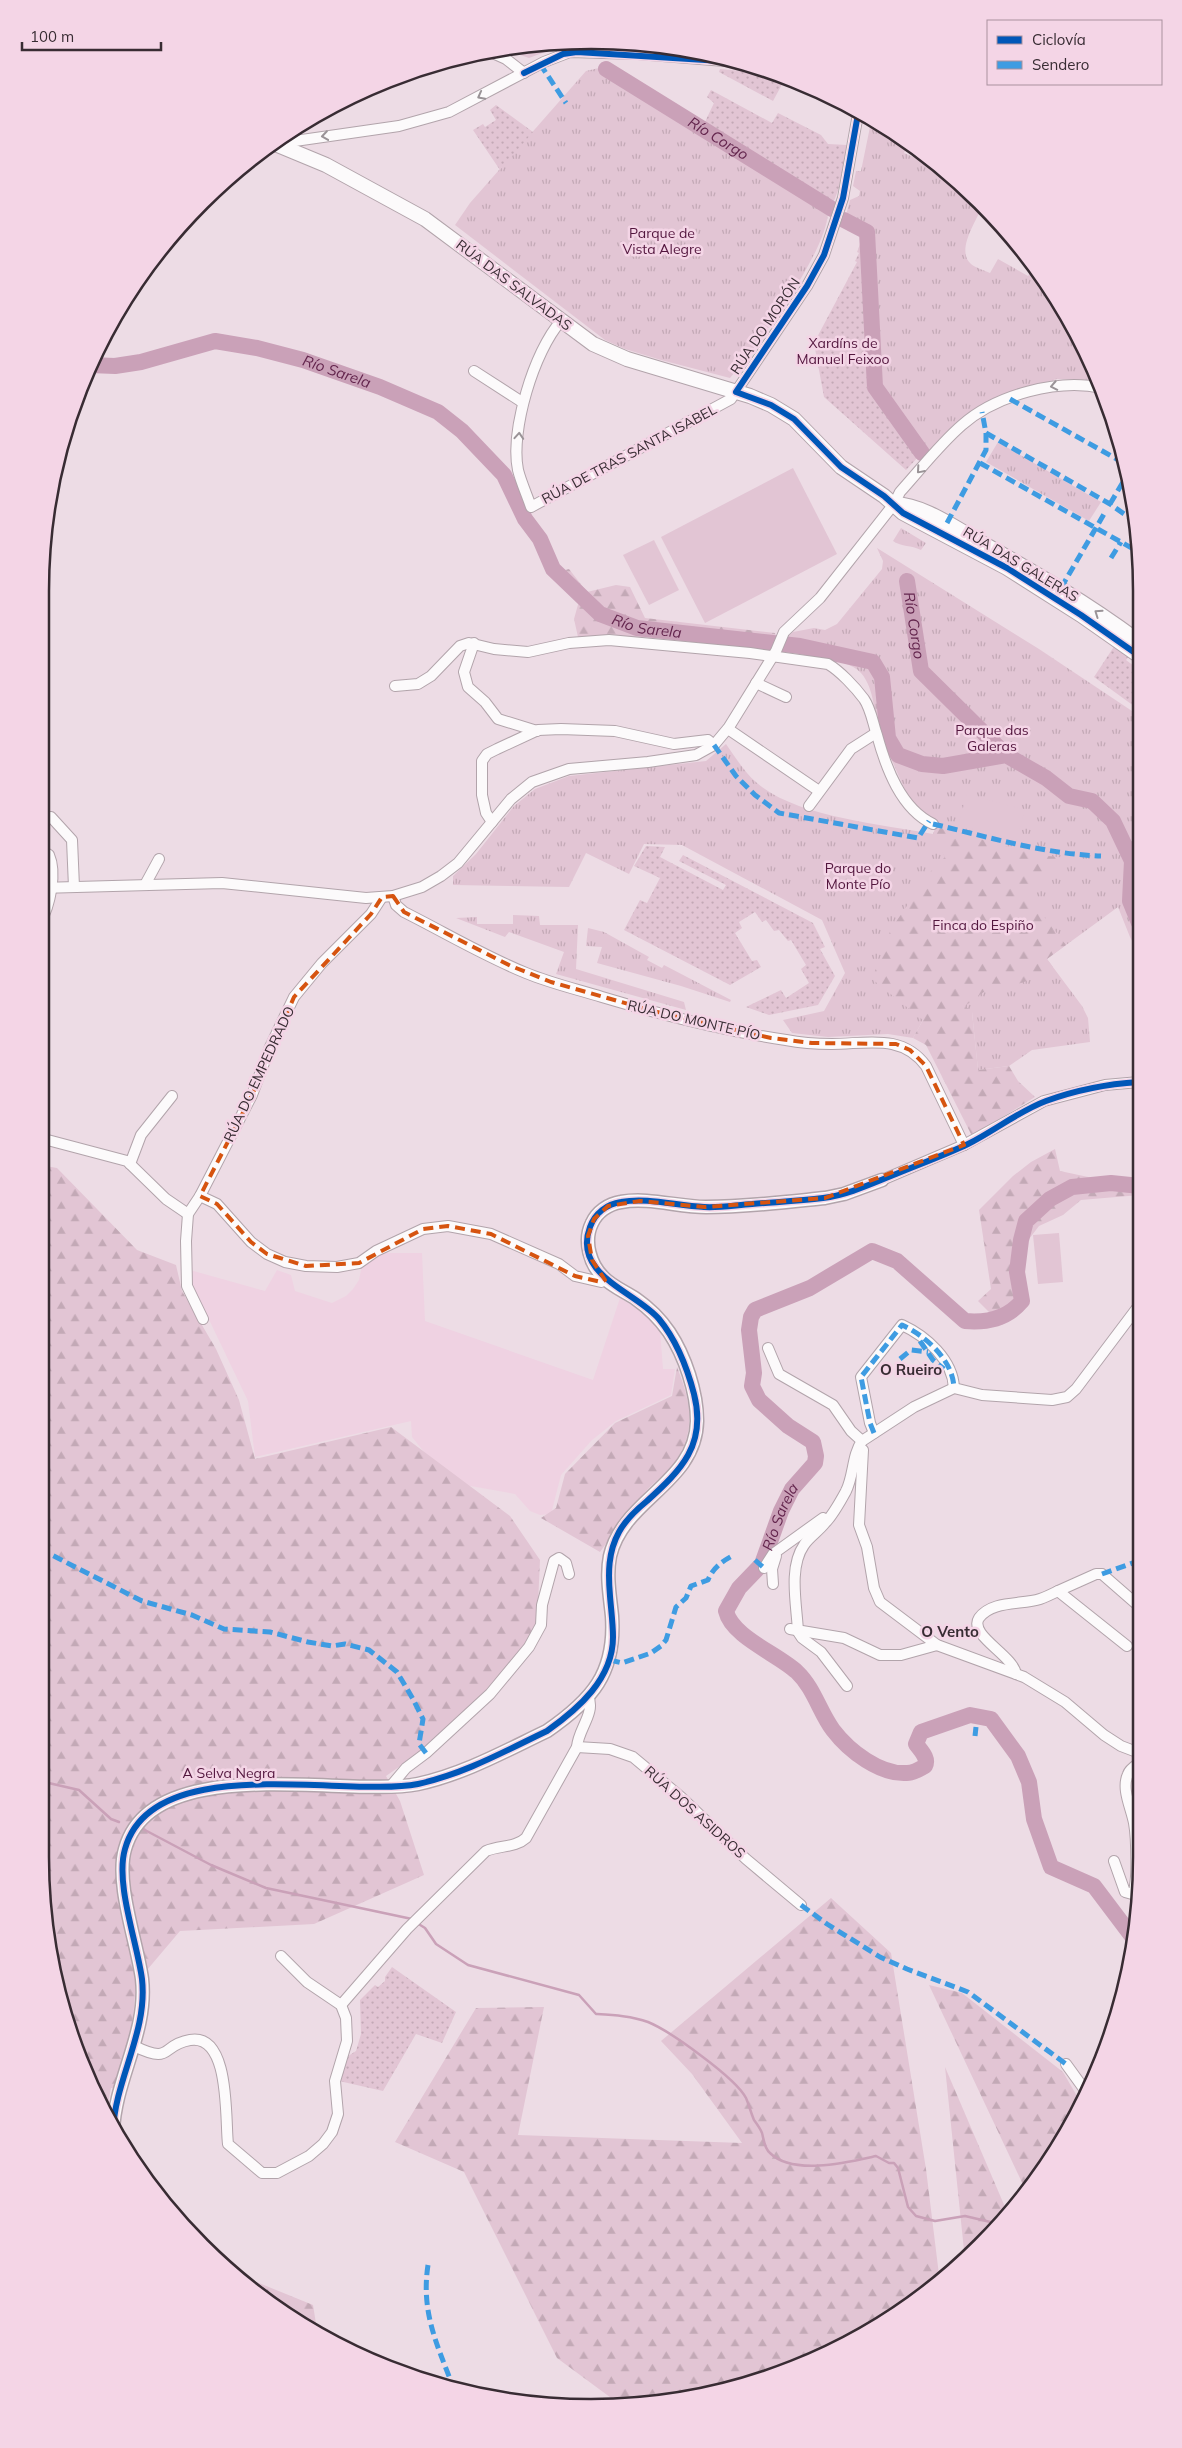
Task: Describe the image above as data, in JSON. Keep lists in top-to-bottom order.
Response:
{
  "streets": {
    "main road": ["RÚA DAS SALVADAS", "RÚA DO MORÓN", "RÚA DAS GALERAS"],
    "street": [
      "RÚA DE TRAS SANTA ISABEL",
      "RÚA DO MONTE PÍO",
      "RÚA DO EMPEDRADO",
      "RÚA DOS ASIDROS"
    ]
  },
  "crossings": [
    ["RÚA DAS SALVADAS", "RÚA DO MORÓN"],
    ["RÚA DAS SALVADAS", "RÚA DE TRAS SANTA ISABEL"],
    ["RÚA DO MORÓN", "RÚA DE TRAS SANTA ISABEL"],
    ["RÚA DO MORÓN", "RÚA DAS GALERAS"]
  ],
  "districts": ["O Rueiro", "O Vento"],
  "water": ["Río Corgo", "Río Sarela"],
  "parks": [
    "Parque de Vista Alegre",
    "Xardíns de Manuel Feixoo",
    "Parque das Galeras",
    "Parque do Monte Pío",
    "Finca do Espiño",
    "A Selva Negra"
  ],
  "legend": ["Ciclovía", "Sendero"],
  "scale_bar": "100 m"
}
